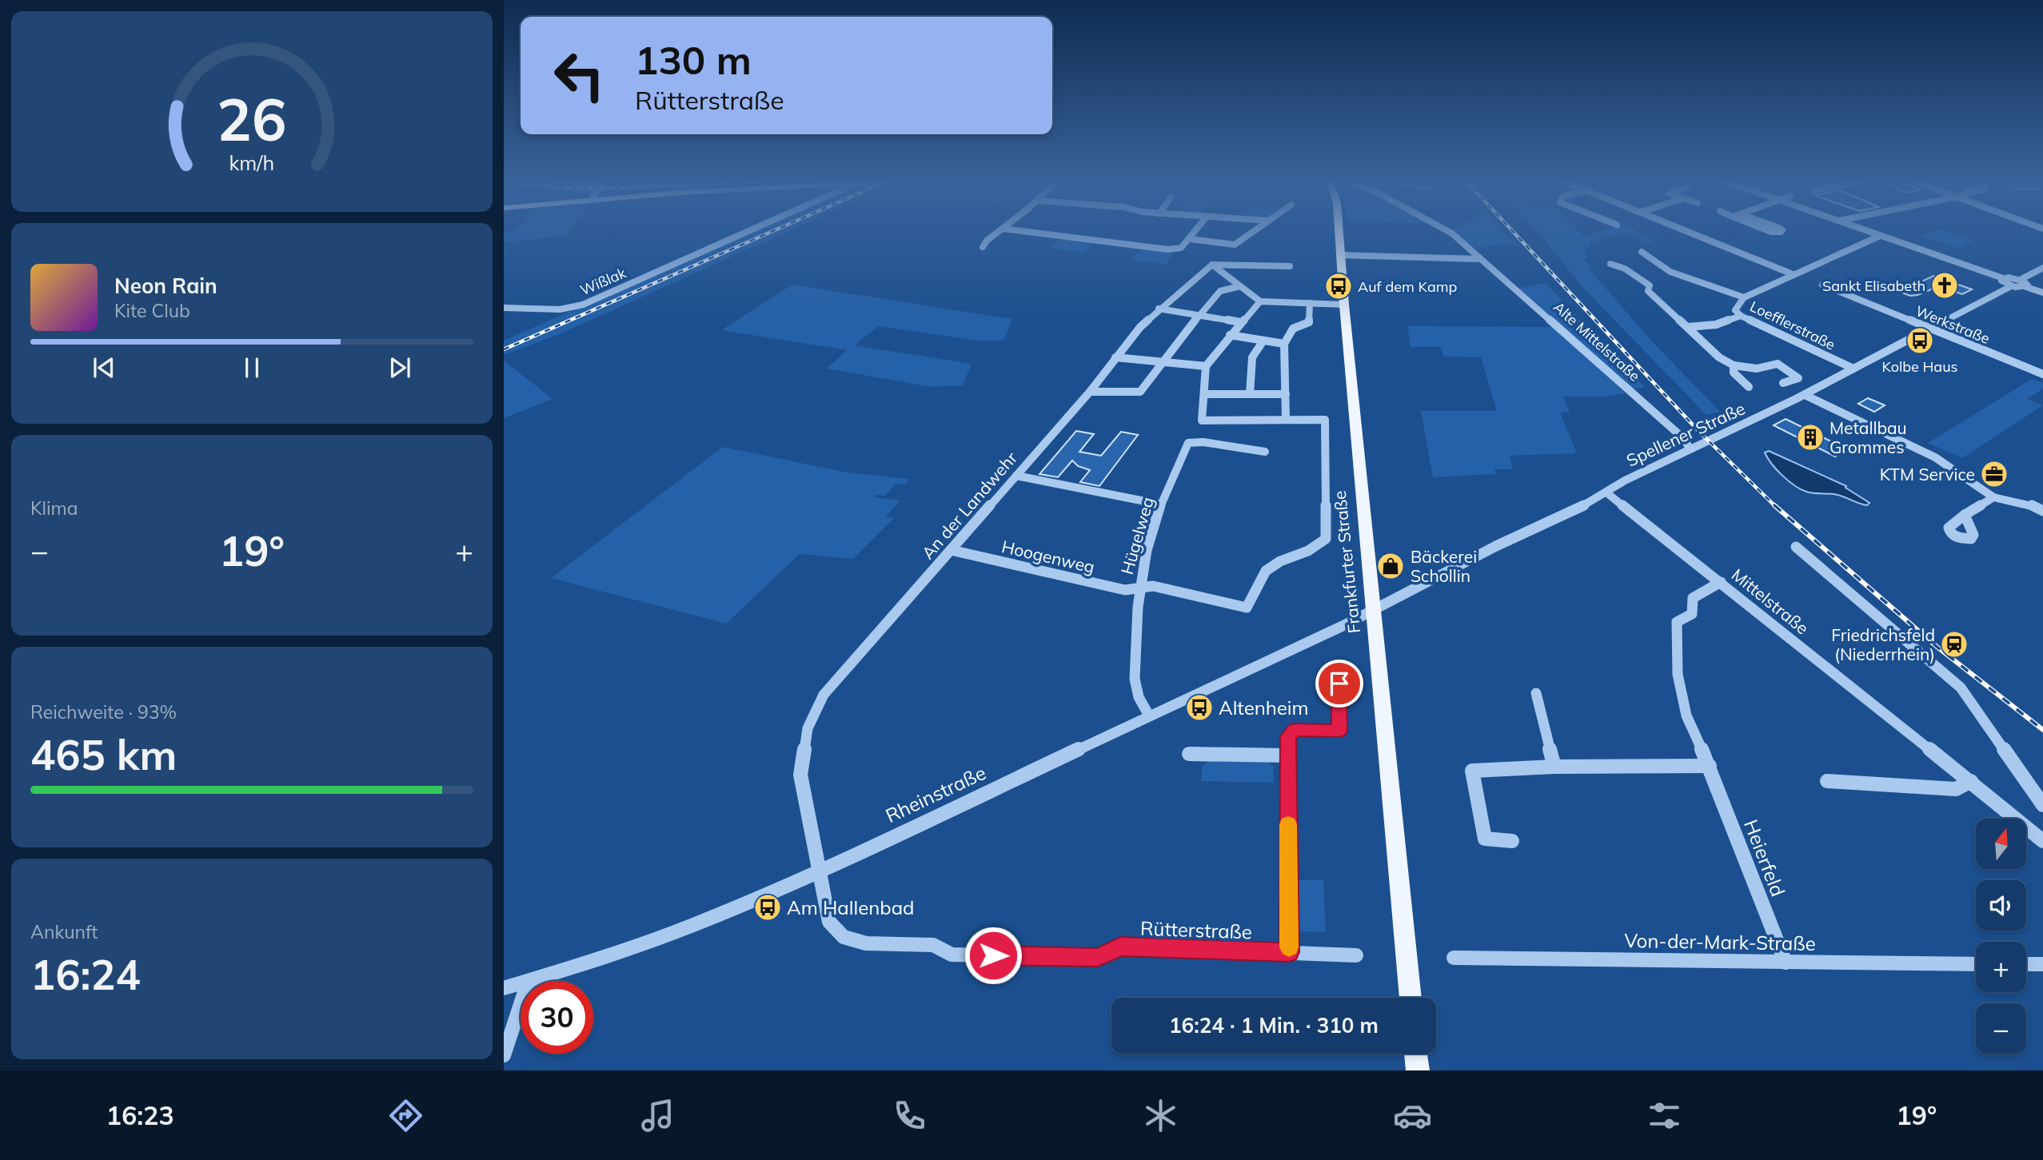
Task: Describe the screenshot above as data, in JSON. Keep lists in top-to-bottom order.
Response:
{
  "streets": {
    "main road": ["Frankfurter Straße"],
    "street": [
      "Wißlak",
      "Werkstraße",
      "Loefflerstraße",
      "Alte Mittelstraße",
      "Spellener Straße",
      "An der Landwehr",
      "Hügelweg",
      "Hoogenweg",
      "Mittelstraße",
      "Rheinstraße",
      "Heierfeld",
      "Rütterstraße",
      "Von-der-Mark-Straße"
    ]
  },
  "crossings": [
    ["Werkstraße", "Spellener Straße"],
    ["Loefflerstraße", "Spellener Straße"],
    ["Alte Mittelstraße", "Spellener Straße"],
    ["Spellener Straße", "Frankfurter Straße"],
    ["Spellener Straße", "Mittelstraße"],
    ["Spellener Straße", "Rheinstraße"],
    ["An der Landwehr", "Hoogenweg"],
    ["An der Landwehr", "Rheinstraße"],
    ["An der Landwehr", "Rütterstraße"],
    ["Hügelweg", "Hoogenweg"],
    ["Hügelweg", "Rheinstraße"],
    ["Frankfurter Straße", "Rheinstraße"],
    ["Mittelstraße", "Heierfeld"],
    ["Rheinstraße", "Rütterstraße"],
    ["Heierfeld", "Von-der-Mark-Straße"]
  ],
  "places": {
    "church": ["Sankt Elisabeth"],
    "bus stop": [
      "Auf dem Kamp",
      "Kolbe Haus",
      "Altenheim",
      "Am Hallenbad"
    ],
    "building": ["Metallbau Grommes"],
    "office": ["KTM Service"],
    "shop": ["Bäckerei Schollin"],
    "station": ["Friedrichsfeld (Niederrhein)"]
  },
  "north": "top",
  "page": {
    "turn": ["130 m", "Rütterstraße"],
    "song": ["Neon Rain", "Kite Club"],
    "tile": [
      "Klima",
      ["Reichweite · 93%", "465 km"],
      ["Ankunft", "16:24"]
    ],
    "heat": ["−", "19°", "+"],
    "map_buttons": ["+", "−"],
    "limit": "30",
    "trip": "16:24 · 1 Min. · 310 m",
    "tabs": ["16:23", "19°"],
    "gauge": ["26", "km/h"]
  }
}
